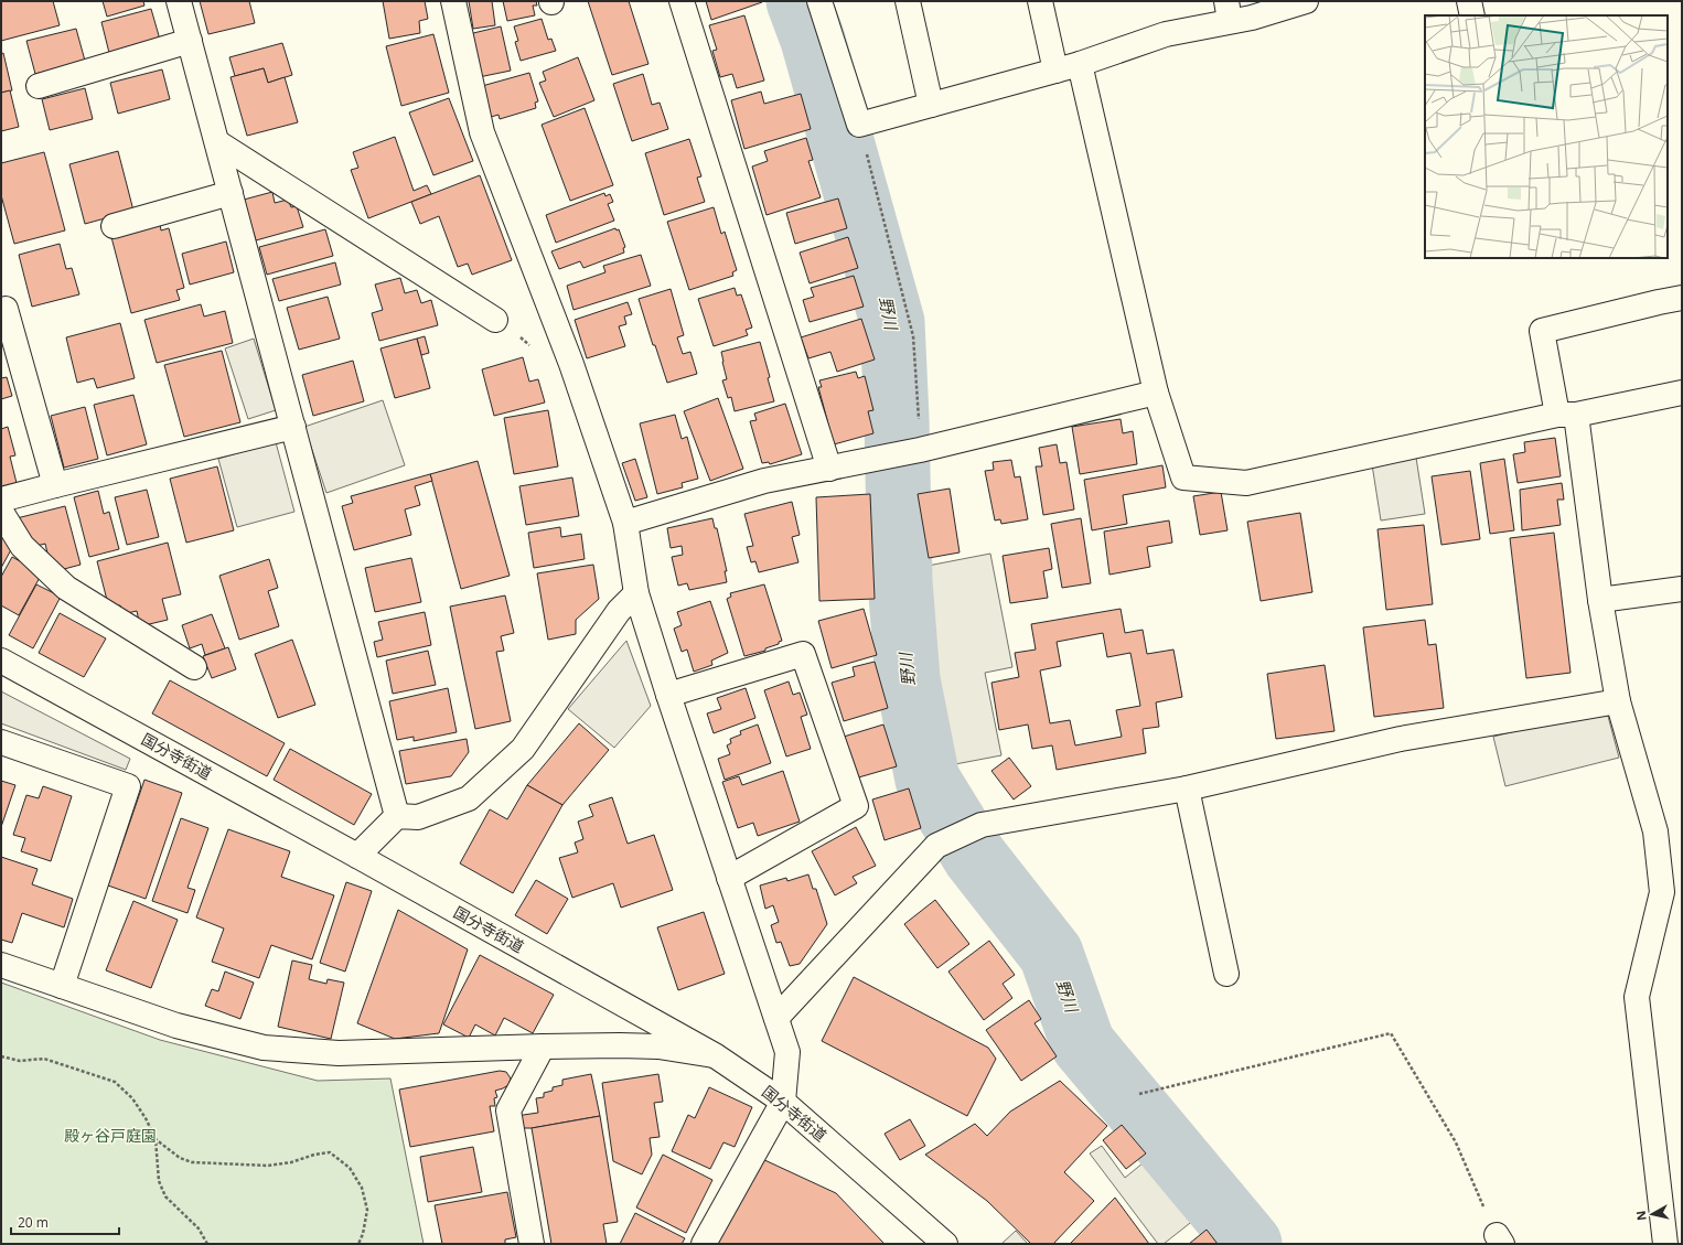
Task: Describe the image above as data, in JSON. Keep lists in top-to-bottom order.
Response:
{
  "streets": {
    "street": ["国分寺街道"]
  },
  "water": ["野川"],
  "parks": ["殿ヶ谷戸庭園"],
  "scale_bar": "20 m",
  "north": "left"
}
